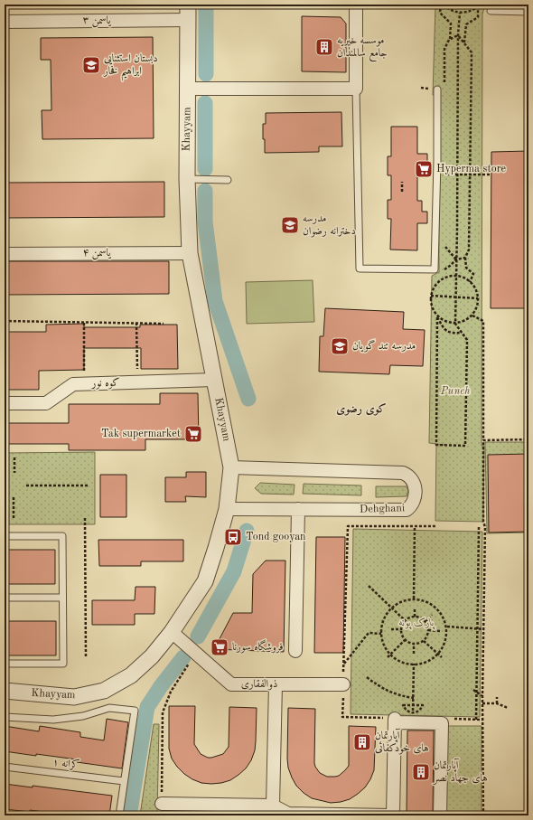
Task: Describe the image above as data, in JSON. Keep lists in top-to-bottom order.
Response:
{
  "streets": {
    "street": [
      "یاسمن ۳",
      "Khayyam",
      "یاسمن ۴",
      "کوه نور",
      "Dehghani",
      "ذوالفقاری"
    ],
    "lane": ["کرانه ۱"]
  },
  "crossings": [
    ["یاسمن ۳", "Khayyam"],
    ["Khayyam", "یاسمن ۴"],
    ["Khayyam", "کوه نور"],
    ["Khayyam", "Dehghani"],
    ["Khayyam", "ذوالفقاری"]
  ],
  "districts": ["کوی رضوی"],
  "parks": ["Puneh", "پارک پونه"],
  "places": {
    "building": ["موسسه خیریه جامع سالمندان", "آپارتمان های خودکفائی", "آپارتمان های جهاد نصر"],
    "school or university": ["دبستان استثنایی ابراهیم فخار", "مدرسه دخترانه رضوان", "مدرسه تند گویان"],
    "supermarket": ["Hyperma store", "Tak supermarket", "فروشگاه سورنا"],
    "bus stop": ["Tond gooyan"]
  }
}
